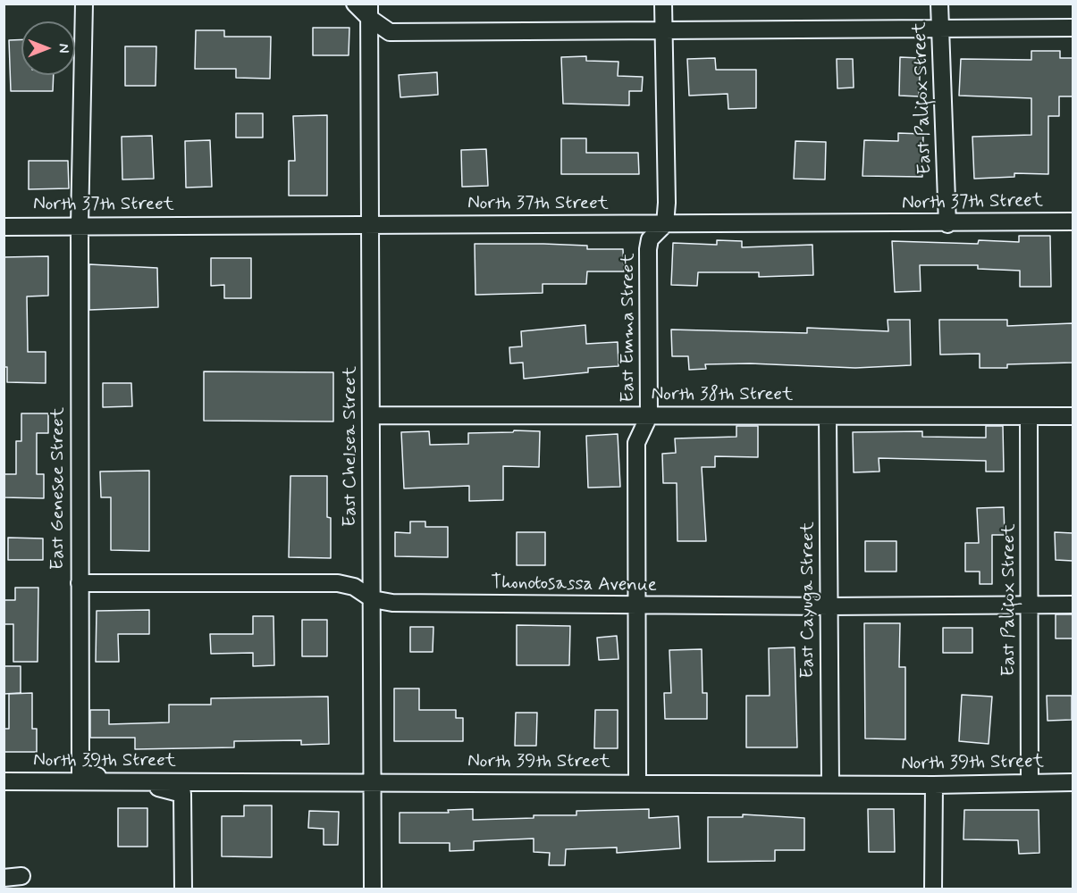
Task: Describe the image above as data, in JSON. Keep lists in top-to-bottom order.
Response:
{
  "streets": {
    "street": [
      "East Palifox Street",
      "North 37th Street",
      "East Emma Street",
      "North 38th Street",
      "East Chelsea Street",
      "East Genesee Street",
      "Thonotosassa Avenue",
      "East Cayuga Street",
      "North 39th Street"
    ]
  },
  "crossings": [
    ["East Palifox Street", "North 37th Street"],
    ["East Palifox Street", "North 38th Street"],
    ["East Palifox Street", "Thonotosassa Avenue"],
    ["East Palifox Street", "North 39th Street"],
    ["North 37th Street", "East Emma Street"],
    ["North 37th Street", "East Chelsea Street"],
    ["North 37th Street", "East Genesee Street"],
    ["East Emma Street", "North 38th Street"],
    ["East Emma Street", "Thonotosassa Avenue"],
    ["East Emma Street", "North 39th Street"],
    ["North 38th Street", "East Chelsea Street"],
    ["North 38th Street", "East Cayuga Street"],
    ["East Chelsea Street", "Thonotosassa Avenue"],
    ["East Chelsea Street", "North 39th Street"],
    ["East Genesee Street", "Thonotosassa Avenue"],
    ["East Genesee Street", "North 39th Street"],
    ["Thonotosassa Avenue", "East Cayuga Street"],
    ["East Cayuga Street", "North 39th Street"]
  ],
  "north": "right"
}
